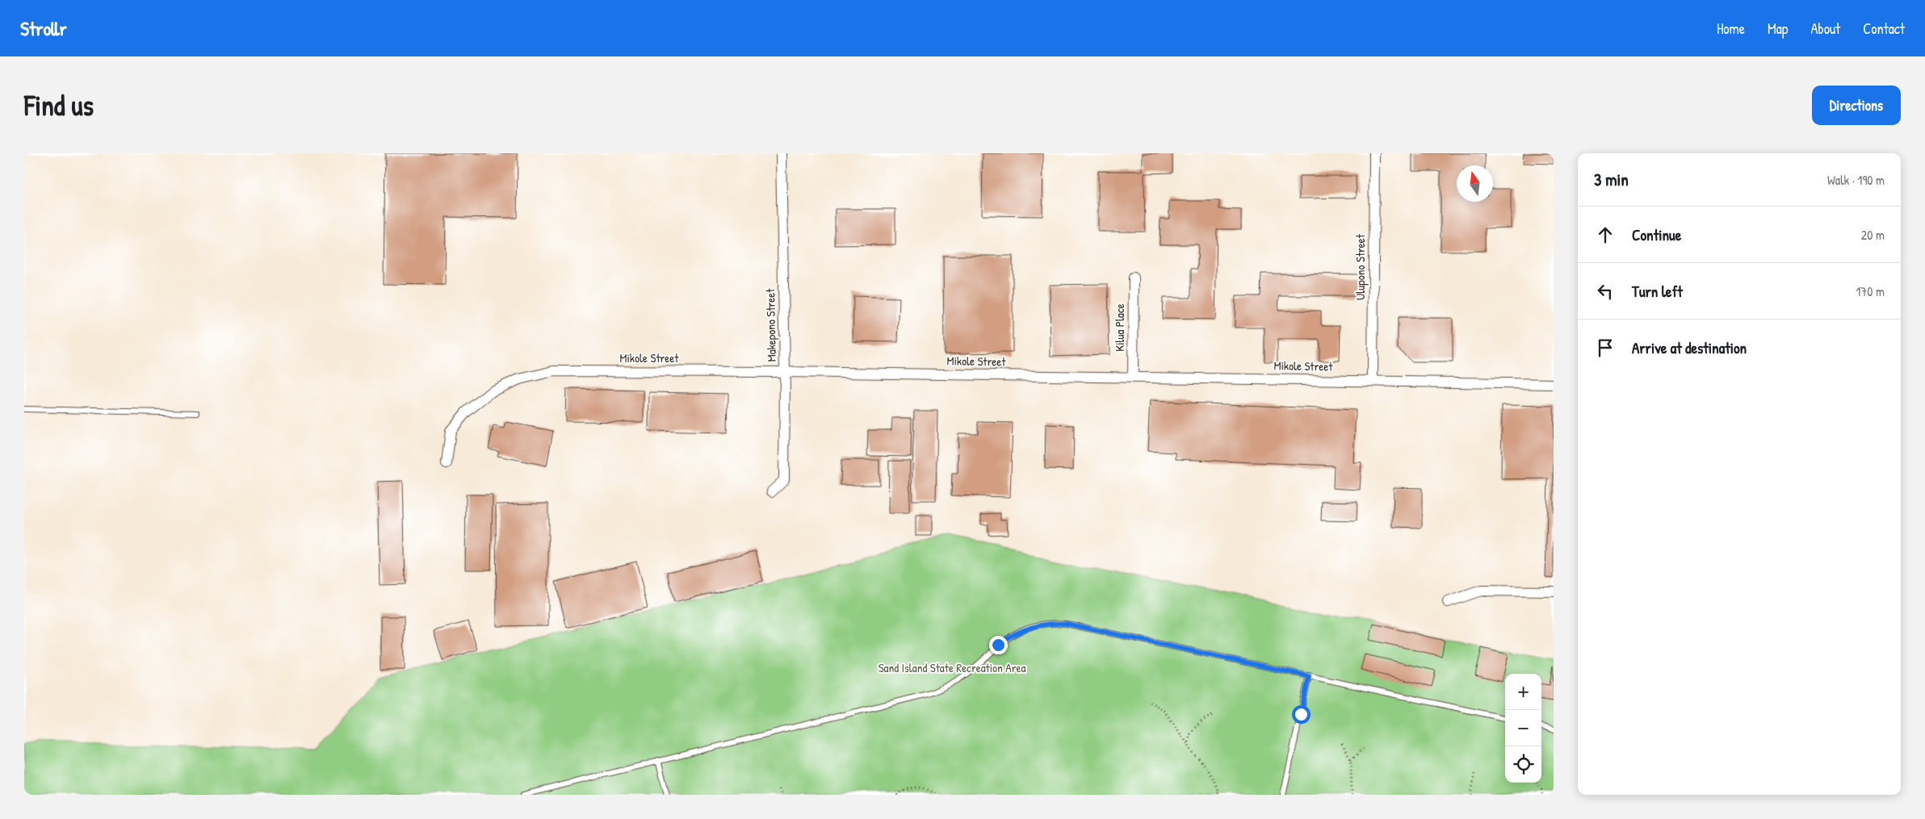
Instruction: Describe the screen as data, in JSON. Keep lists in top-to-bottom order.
{
  "streets": {
    "street": [
      "Ulupono Street",
      "Makepono Street",
      "Kilua Place",
      "Mikole Street"
    ]
  },
  "crossings": [
    ["Ulupono Street", "Mikole Street"],
    ["Makepono Street", "Mikole Street"],
    ["Kilua Place", "Mikole Street"]
  ],
  "parks": ["Sand Island State Recreation Area"],
  "north": "top",
  "page": {
    "header": "Strollr",
    "nav": [
      "Home",
      "Map",
      "About",
      "Contact"
    ],
    "buttons": "Directions",
    "title": "Find us",
    "heading": ["3 min", "Walk · 190 m"],
    "list": [
      ["Continue", "20 m"],
      ["Turn left", "170 m"],
      "Arrive at destination"
    ],
    "map_buttons": ["+", "−"]
  }
}
